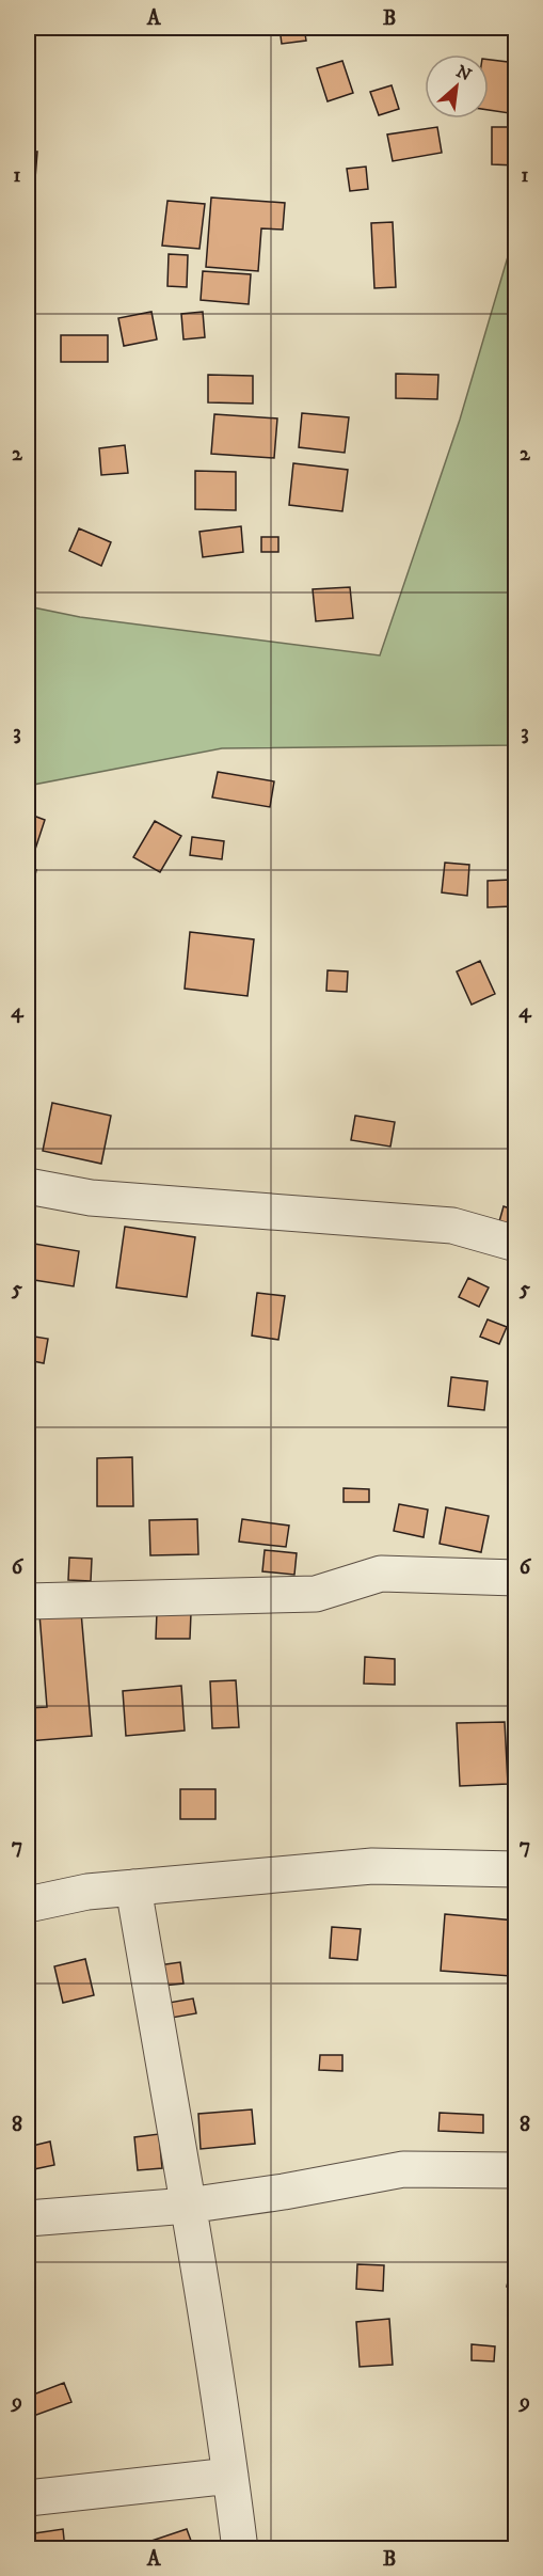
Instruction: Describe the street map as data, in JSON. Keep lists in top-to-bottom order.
{
  "north": "top right",
  "grid": {
    "columns": ["A", "B"],
    "rows": [
      "1",
      "2",
      "3",
      "4",
      "5",
      "6",
      "7",
      "8",
      "9"
    ]
  }
}
